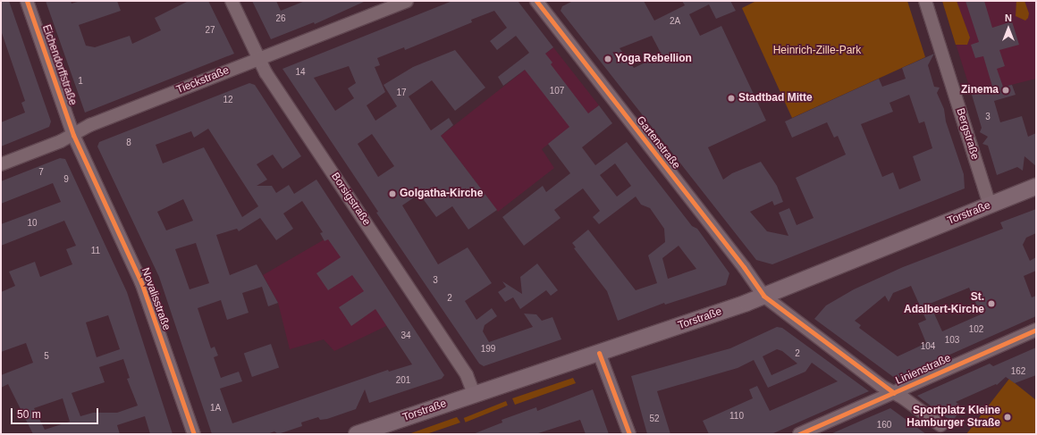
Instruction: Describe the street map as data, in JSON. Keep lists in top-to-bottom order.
{
  "streets": {
    "main road": ["Torstraße"],
    "street": [
      "Eichendorffstraße",
      "Tieckstraße",
      "Bergstraße",
      "Gartenstraße",
      "Borsigstraße",
      "Novalisstraße",
      "Linienstraße"
    ]
  },
  "crossings": [
    ["Eichendorffstraße", "Tieckstraße"],
    ["Eichendorffstraße", "Novalisstraße"],
    ["Tieckstraße", "Borsigstraße"],
    ["Tieckstraße", "Novalisstraße"],
    ["Bergstraße", "Torstraße"],
    ["Gartenstraße", "Torstraße"],
    ["Gartenstraße", "Linienstraße"],
    ["Borsigstraße", "Torstraße"]
  ],
  "parks": ["Heinrich-Zille-Park"],
  "places": [
    "Yoga Rebellion",
    "Zinema",
    "Stadtbad Mitte",
    "Golgatha-Kirche",
    "St. Adalbert-Kirche",
    "Sportplatz Kleine Hamburger Straße"
  ],
  "house_numbers": [
    "26",
    "2A",
    "27",
    "14",
    "1",
    "107",
    "17",
    "12",
    "3",
    "8",
    "7",
    "9",
    "10",
    "11",
    "3",
    "2",
    "102",
    "34",
    "103",
    "104",
    "199",
    "2",
    "5",
    "162",
    "201",
    "1A",
    "110",
    "52",
    "160"
  ],
  "scale_bar": "50 m",
  "north": "top"
}
